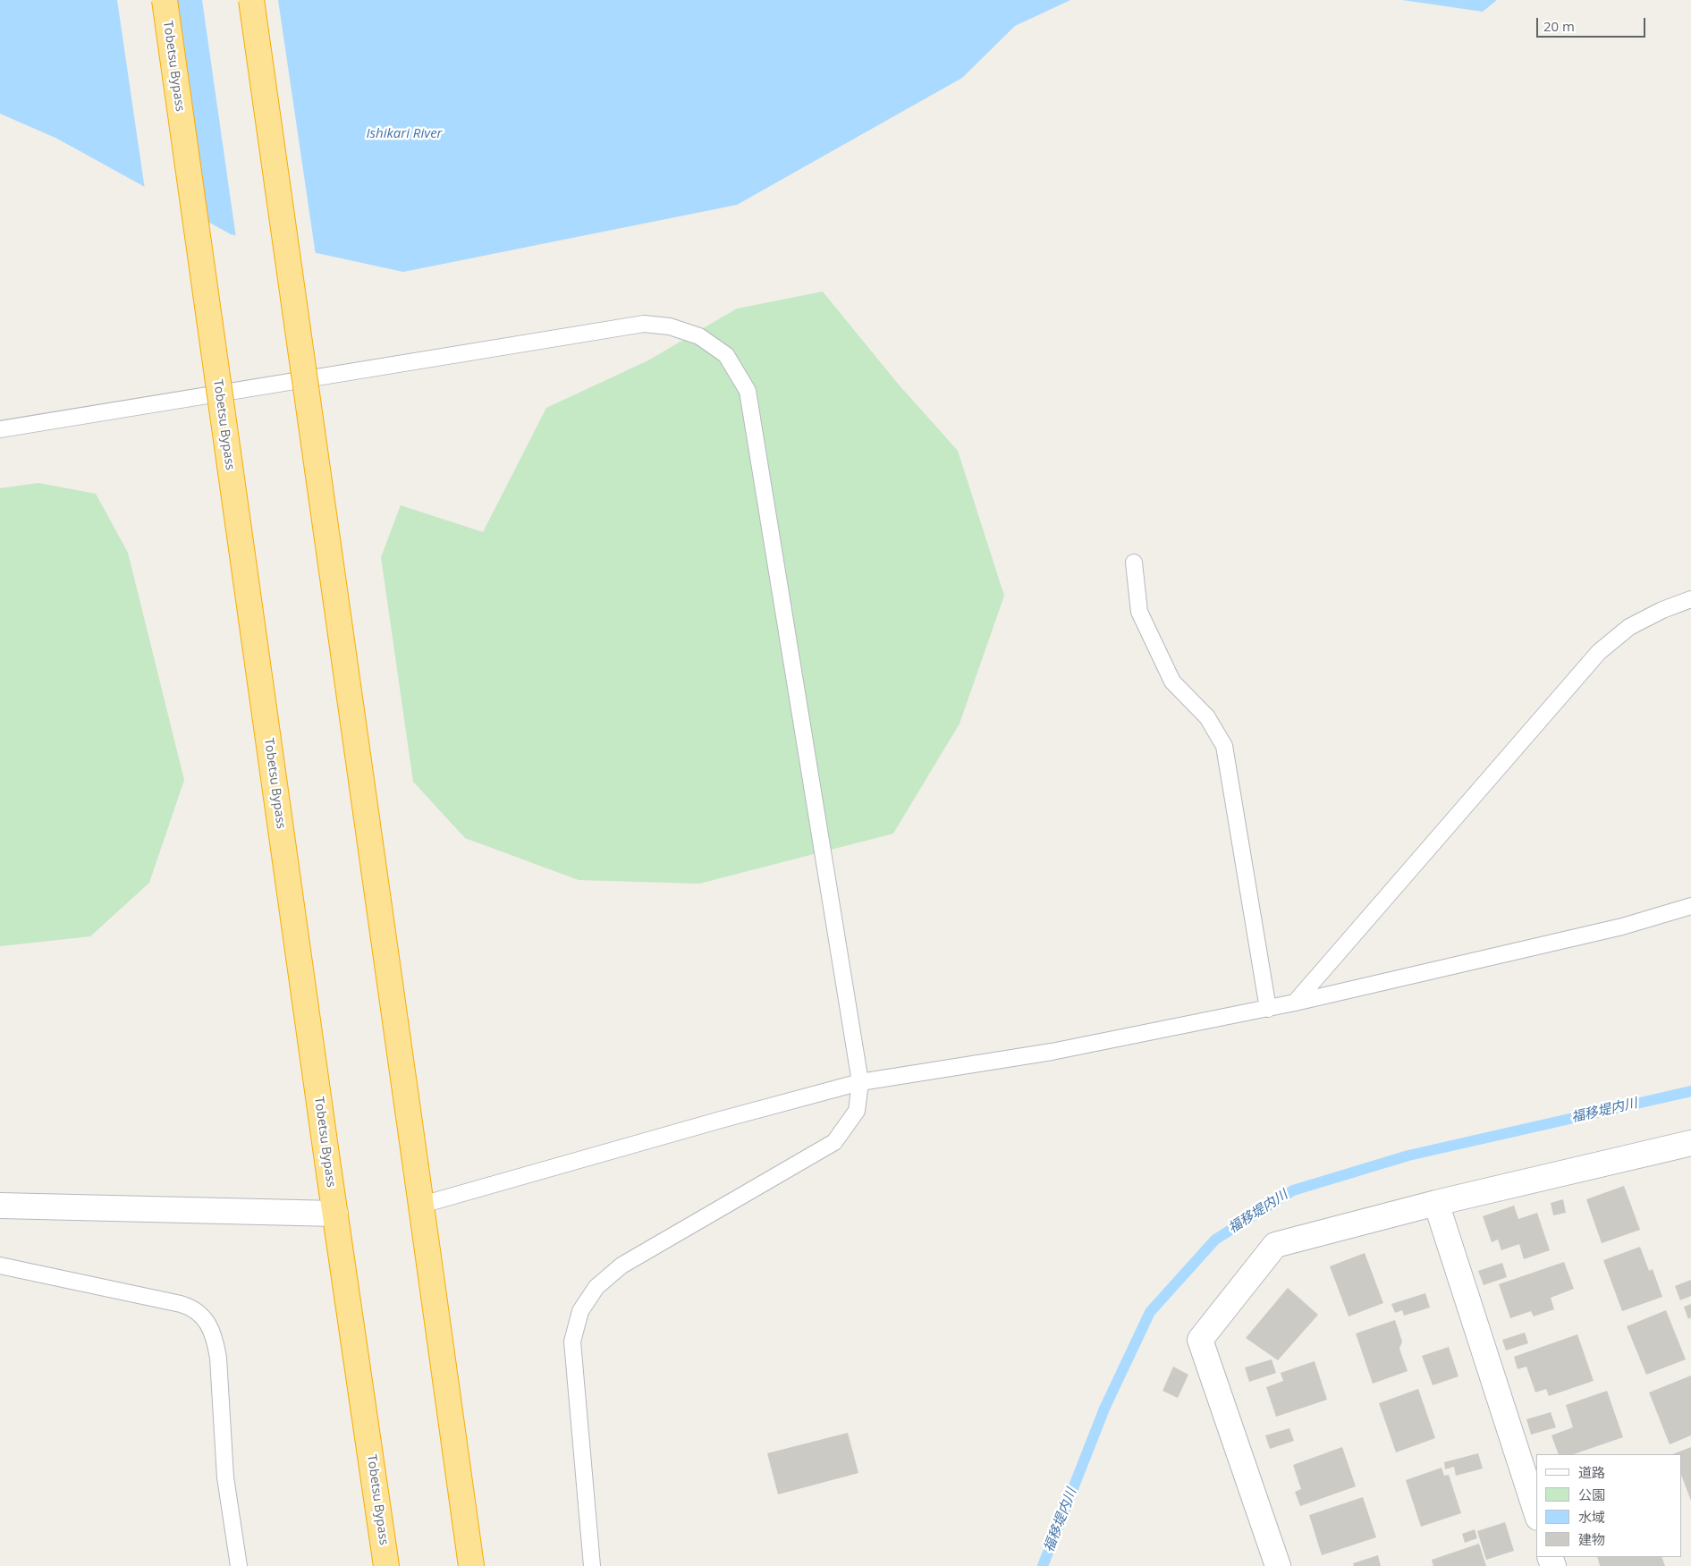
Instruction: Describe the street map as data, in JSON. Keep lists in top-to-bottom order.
{
  "streets": {
    "highway": ["Tobetsu Bypass"]
  },
  "water": ["Ishikari River", "福移堤内川"],
  "legend": [
    "道路",
    "公園",
    "水域",
    "建物"
  ],
  "scale_bar": "20 m"
}
